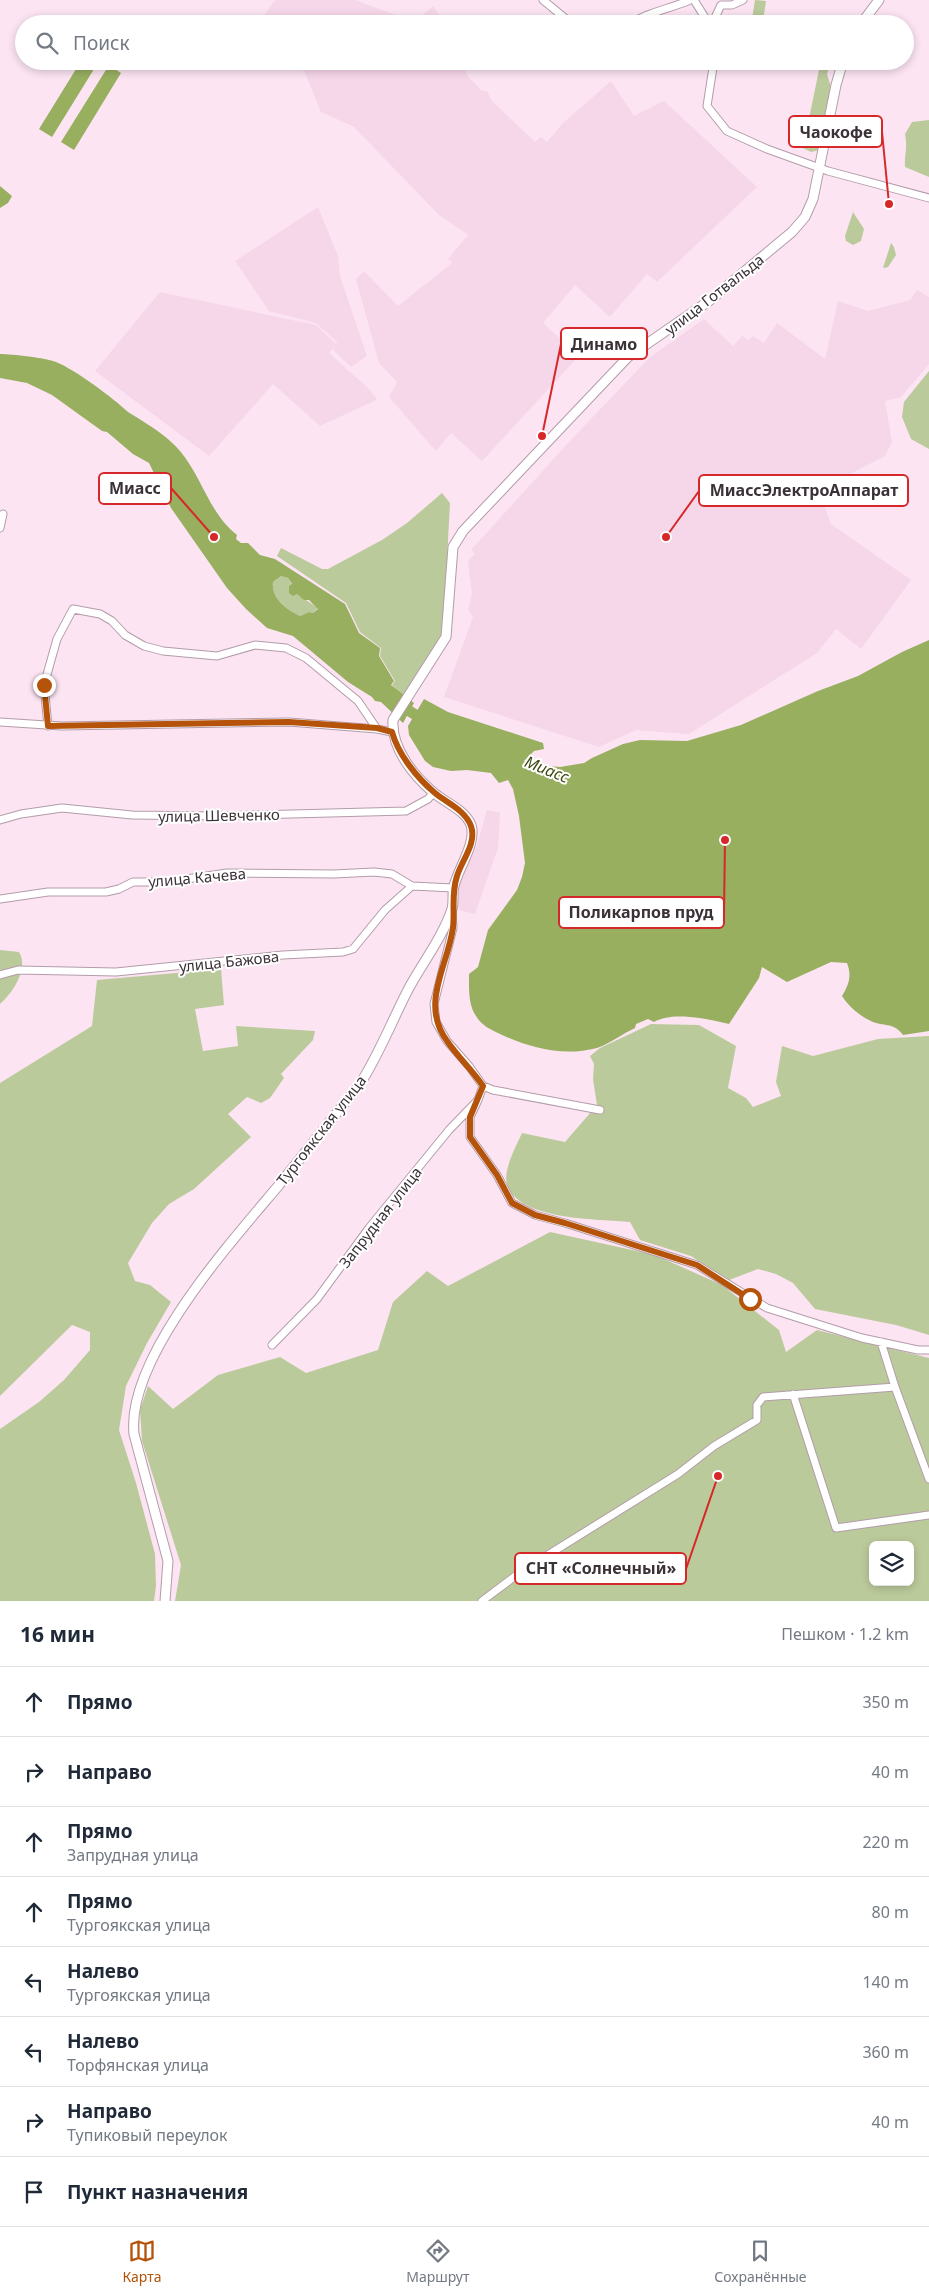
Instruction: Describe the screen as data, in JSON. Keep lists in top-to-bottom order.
{
  "streets": {
    "main road": ["улица Готвальда", "Тургоякская улица"],
    "street": [
      "улица Шевченко",
      "улица Качева",
      "улица Бажова",
      "Запрудная улица"
    ]
  },
  "crossings": [
    ["улица Готвальда", "Тургоякская улица"],
    ["улица Шевченко", "Тургоякская улица"],
    ["улица Качева", "улица Бажова"],
    ["улица Качева", "Тургоякская улица"]
  ],
  "water": ["Миасс"],
  "places": [
    "Чаокофе",
    "Динамо",
    "Миасс",
    "МиассЭлектроАппарат",
    "Поликарпов пруд",
    "СНТ «Солнечный»"
  ],
  "page": {
    "search": "Поиск",
    "heading": ["16 мин", "Пешком · 1.2 km"],
    "list": [
      ["Прямо", "350 m"],
      ["Направо", "40 m"],
      ["Прямо", "Запрудная улица", "220 m"],
      ["Прямо", "Тургоякская улица", "80 m"],
      ["Налево", "Тургоякская улица", "140 m"],
      ["Налево", "Торфянская улица", "360 m"],
      ["Направо", "Тупиковый переулок", "40 m"],
      "Пункт назначения"
    ],
    "nav": ["Карта", "Маршрут", "Сохранённые"]
  }
}
